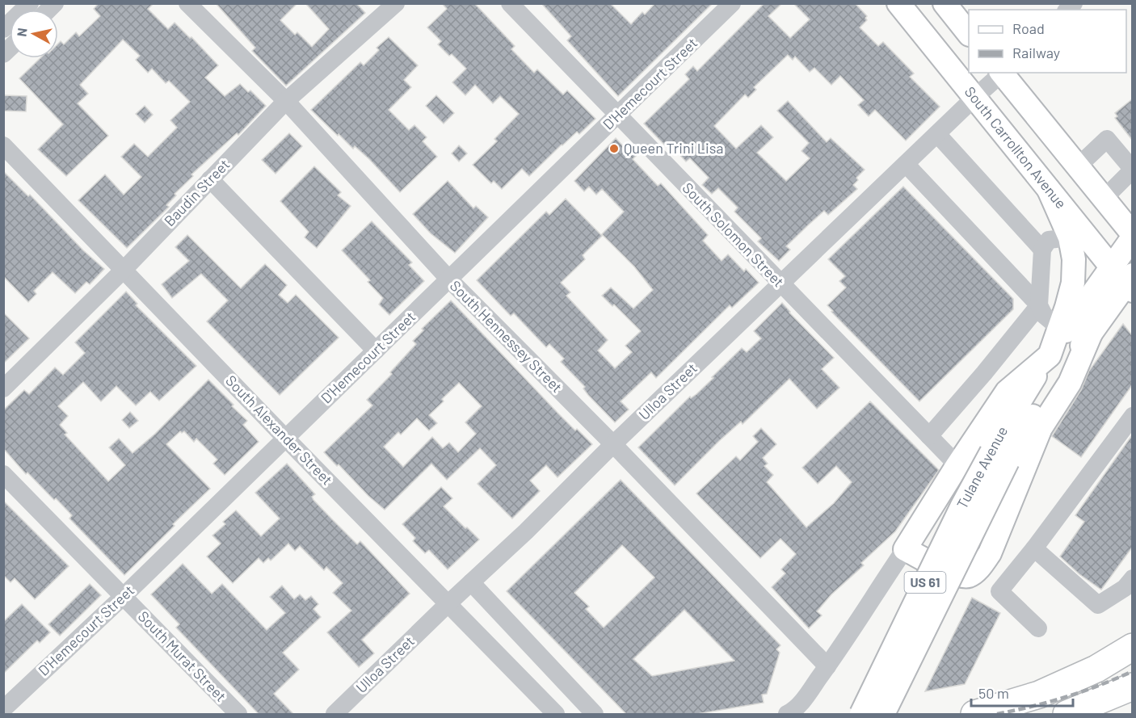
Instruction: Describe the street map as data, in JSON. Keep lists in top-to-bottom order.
{
  "streets": {
    "main road": ["South Carrollton Avenue", "Tulane Avenue", "US 61"],
    "street": [
      "D'Hemecourt Street",
      "Baudin Street",
      "South Solomon Street",
      "South Hennessey Street",
      "Ulloa Street",
      "South Alexander Street",
      "South Murat Street"
    ]
  },
  "crossings": [
    ["D'Hemecourt Street", "South Solomon Street"],
    ["D'Hemecourt Street", "South Hennessey Street"],
    ["D'Hemecourt Street", "South Alexander Street"],
    ["D'Hemecourt Street", "South Murat Street"],
    ["South Carrollton Avenue", "Ulloa Street"],
    ["South Carrollton Avenue", "Tulane Avenue"],
    ["Baudin Street", "South Hennessey Street"],
    ["Baudin Street", "South Alexander Street"],
    ["South Solomon Street", "Ulloa Street"],
    ["South Hennessey Street", "Ulloa Street"],
    ["Ulloa Street", "South Alexander Street"]
  ],
  "places": ["Queen Trini Lisa"],
  "legend": ["Road", "Railway"],
  "scale_bar": "50 m",
  "north": "left"
}
